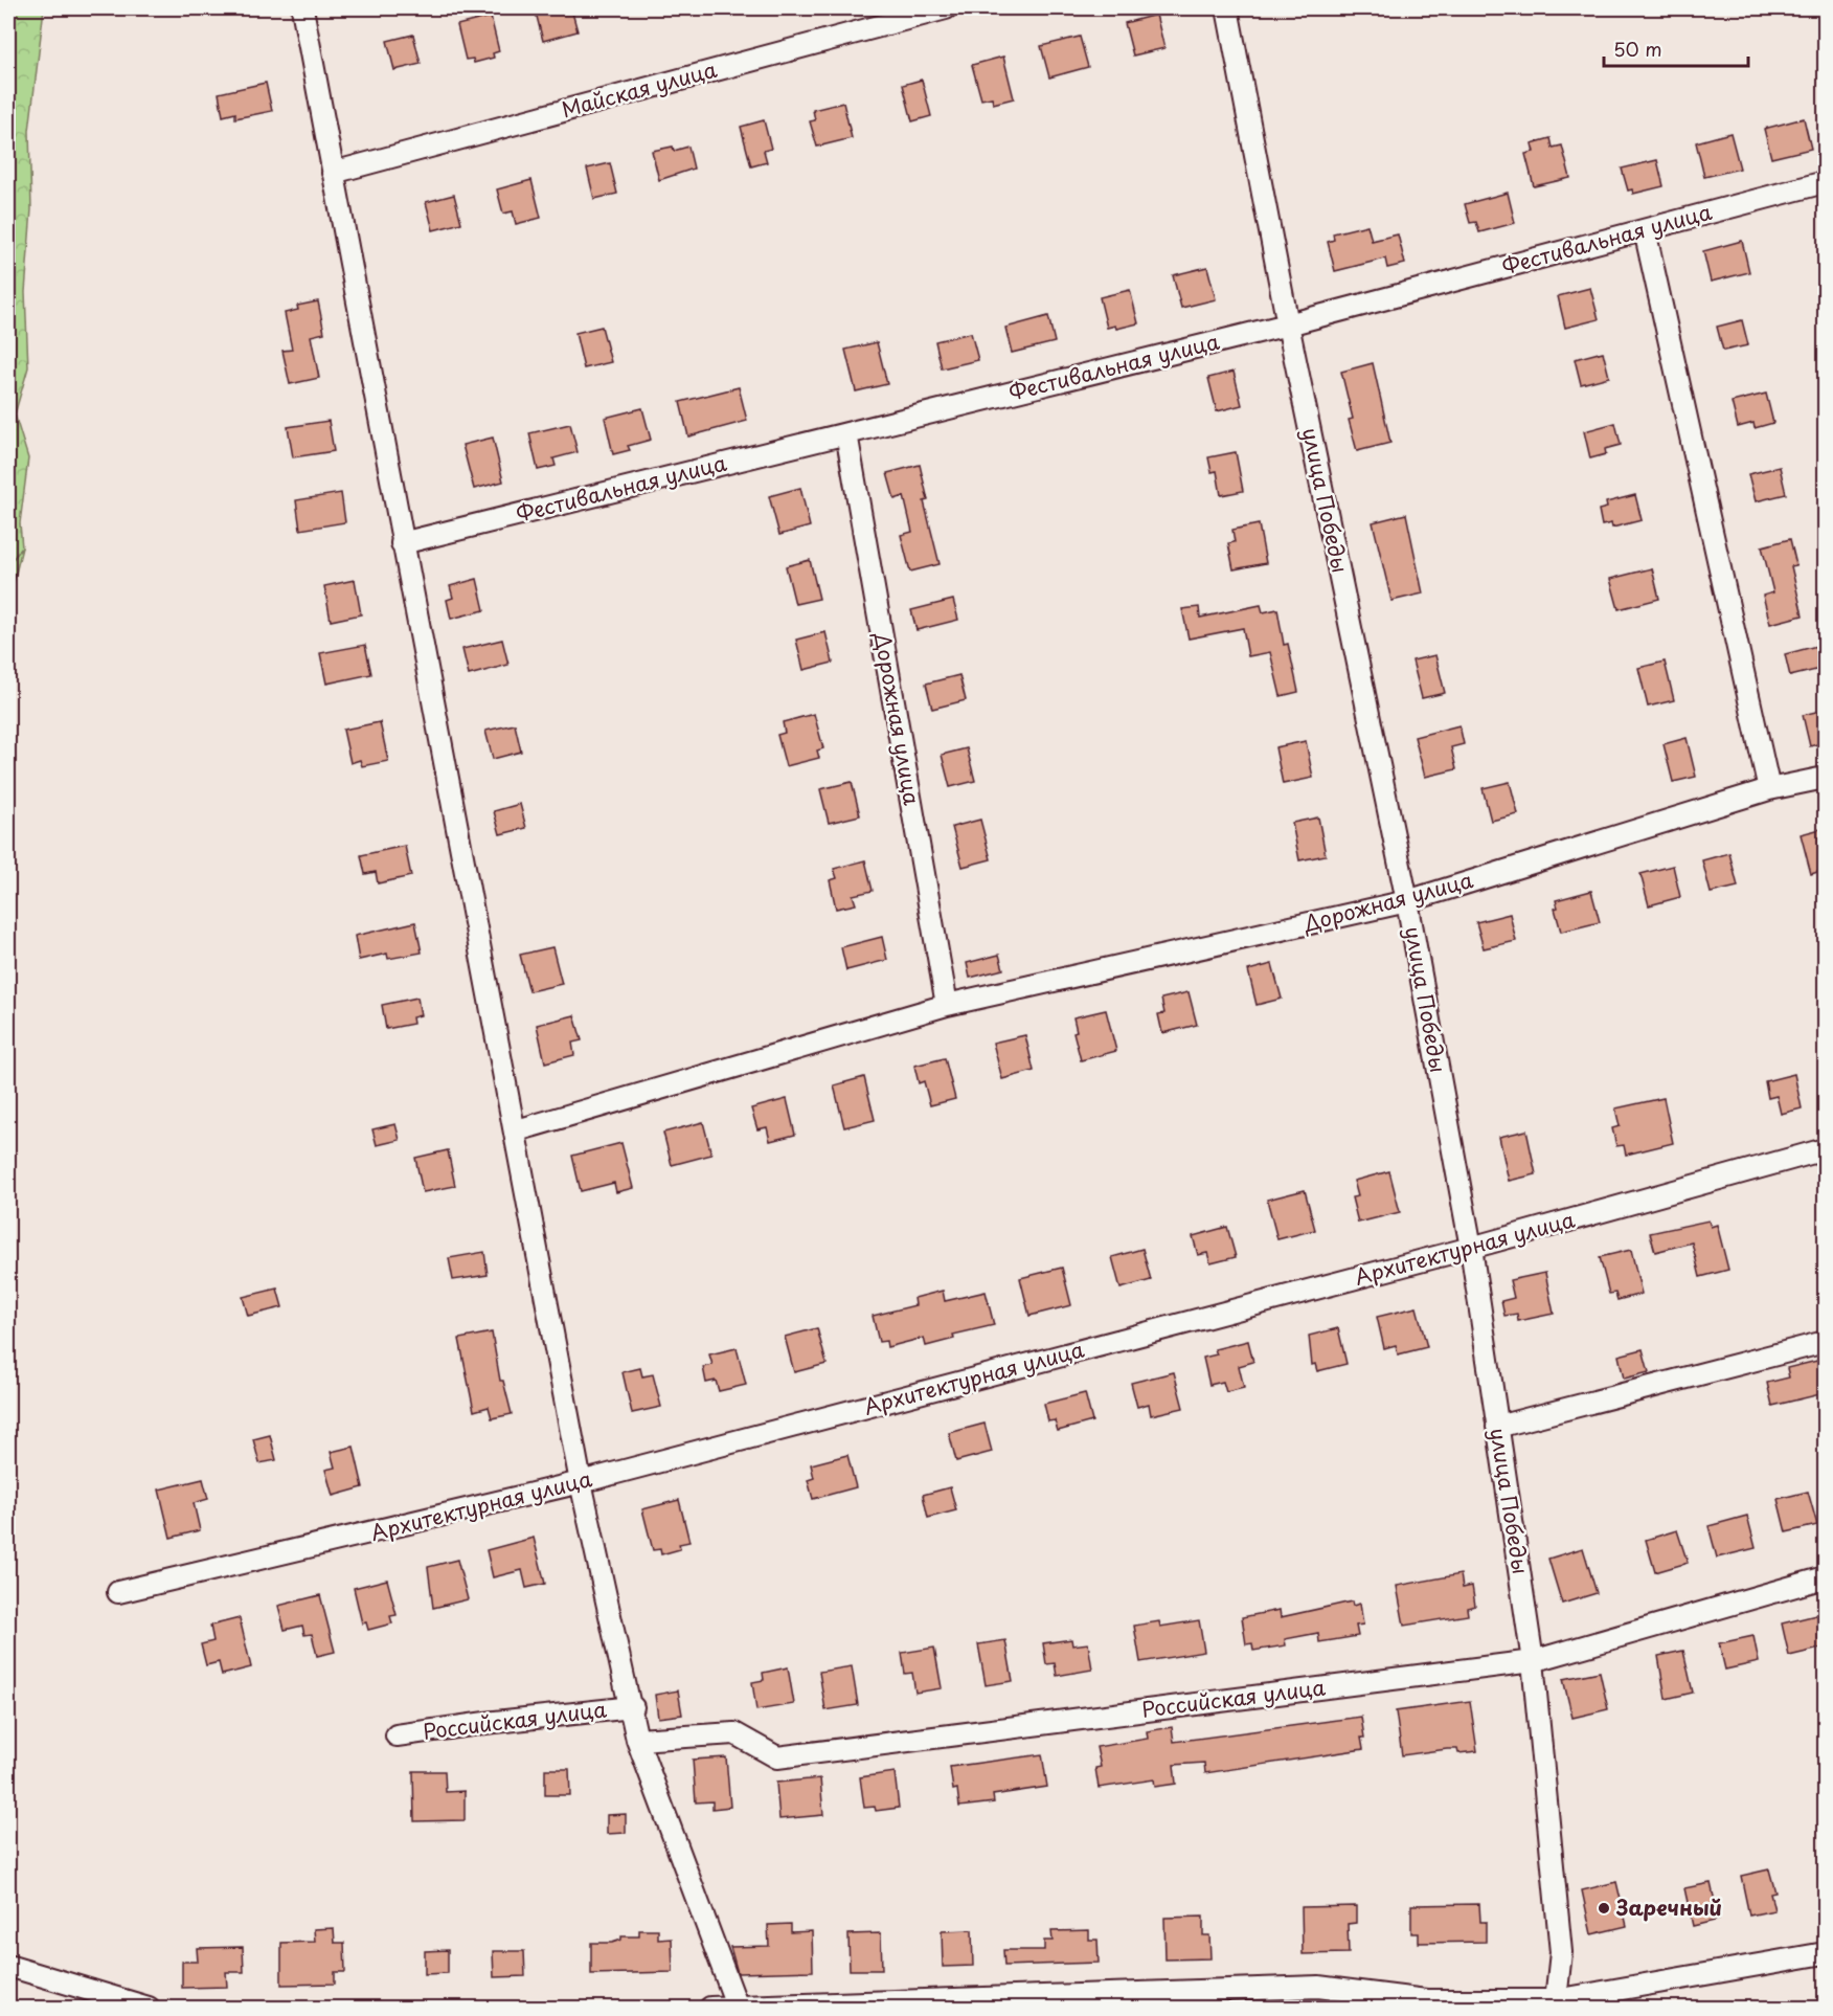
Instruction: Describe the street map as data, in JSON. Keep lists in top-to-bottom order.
{
  "streets": {
    "street": [
      "Майская улица",
      "Фестивальная улица",
      "улица Победы",
      "Дорожная улица",
      "Архитектурная улица",
      "Российская улица"
    ]
  },
  "crossings": [
    ["Фестивальная улица", "улица Победы"],
    ["Фестивальная улица", "Дорожная улица"],
    ["улица Победы", "Дорожная улица"],
    ["улица Победы", "Архитектурная улица"],
    ["улица Победы", "Российская улица"]
  ],
  "places": ["Заречный"],
  "scale_bar": "50 m"
}
